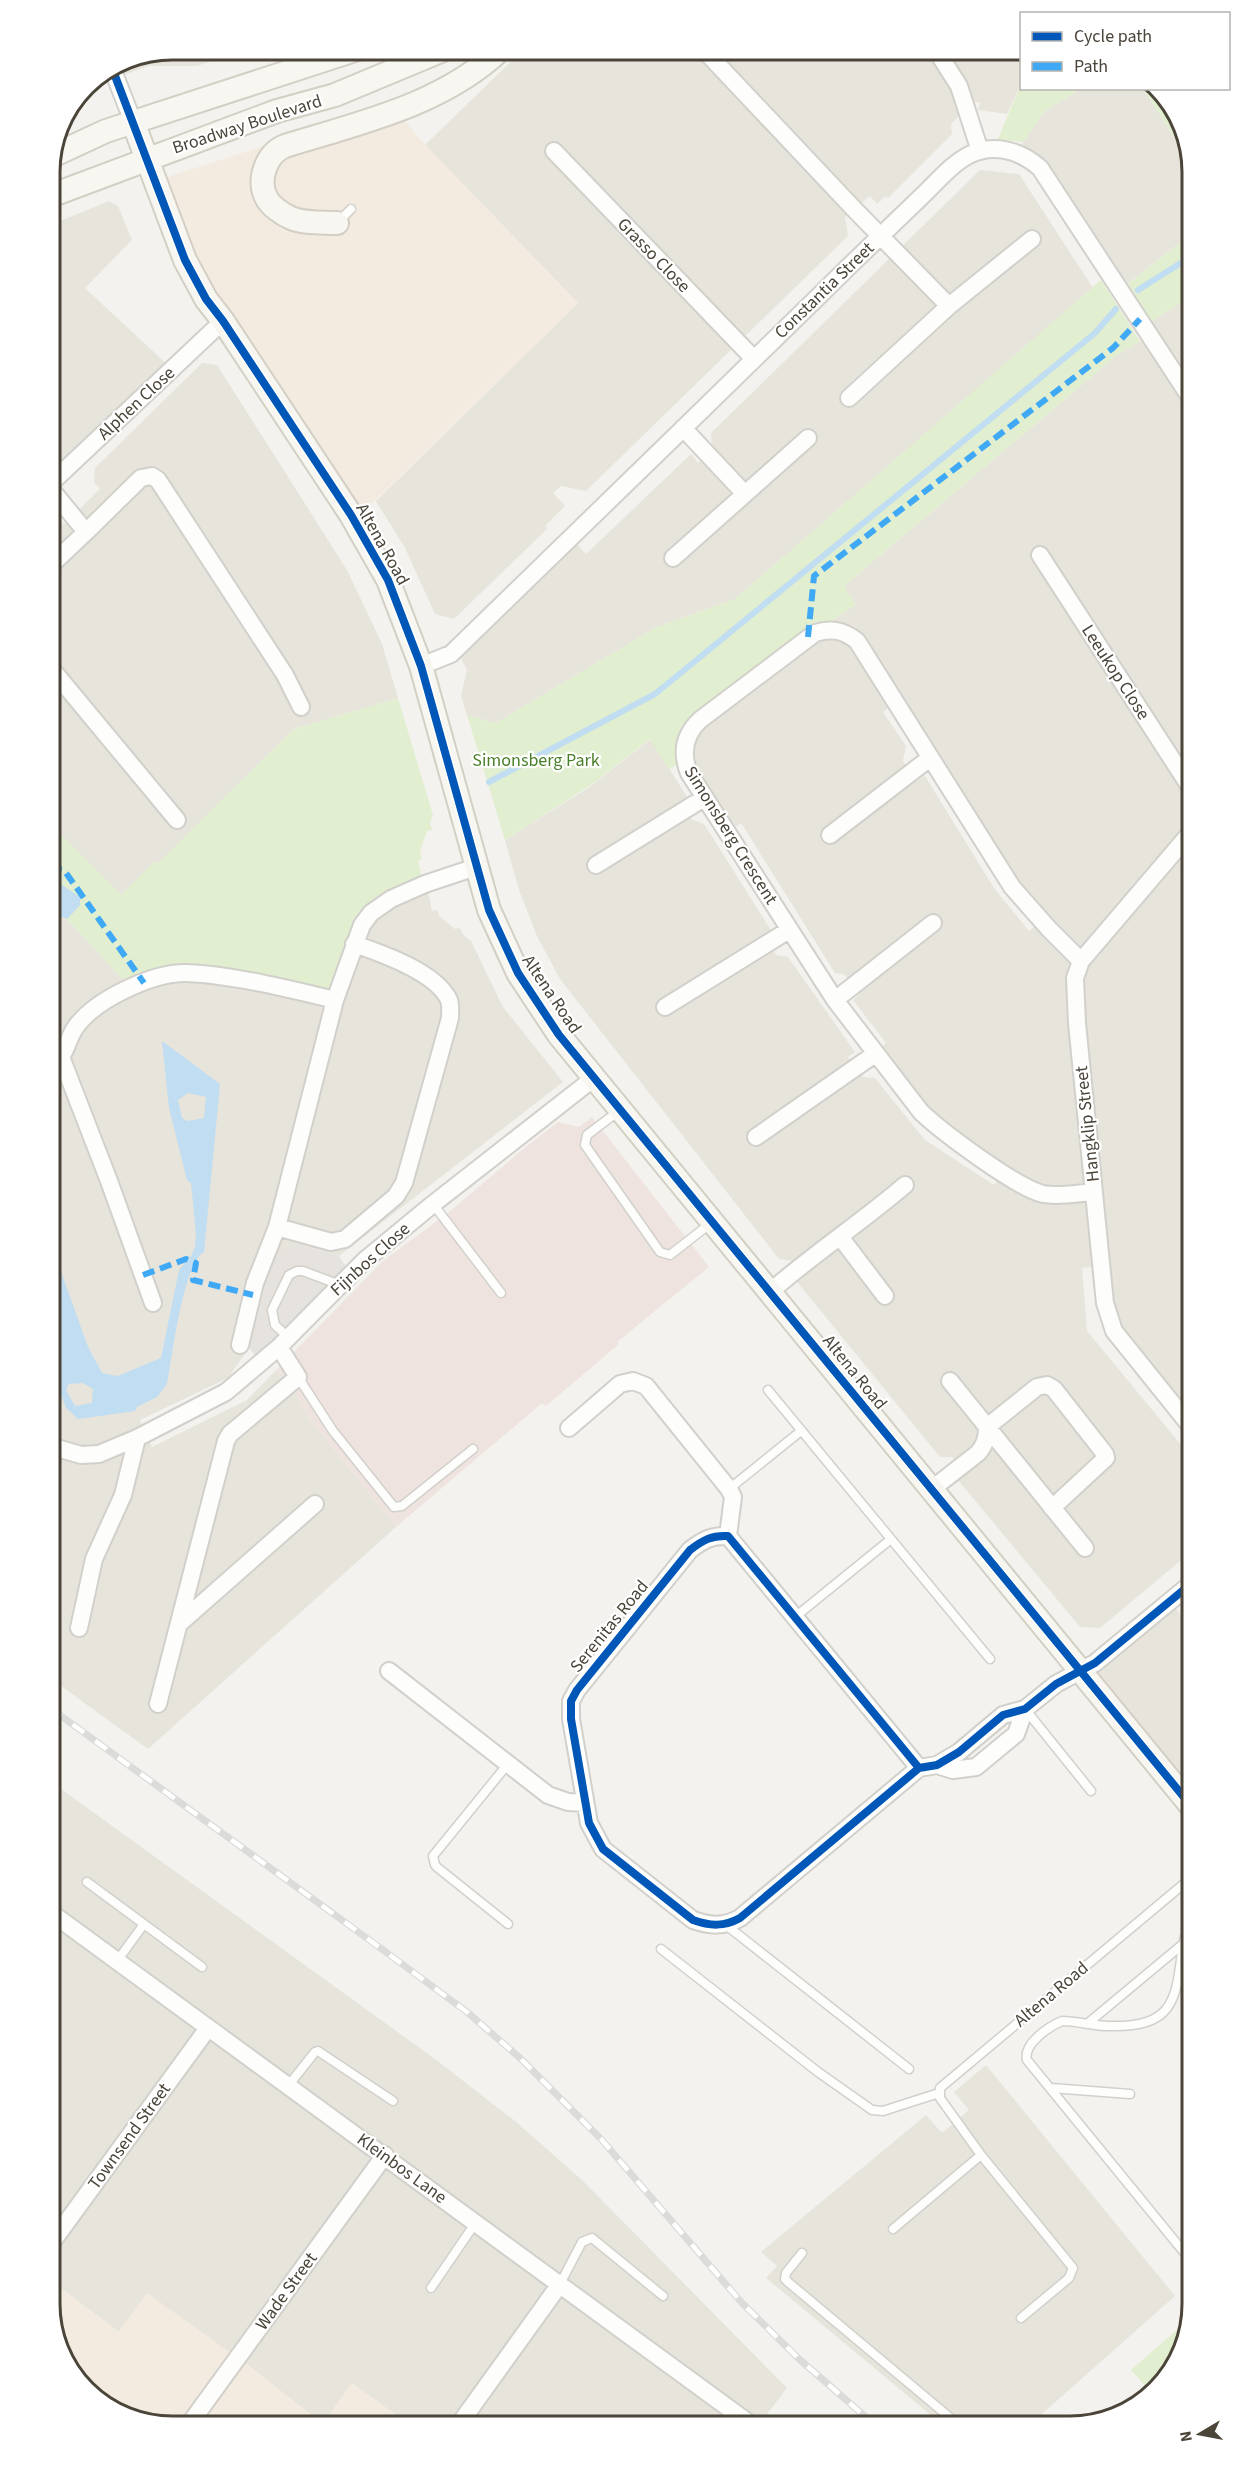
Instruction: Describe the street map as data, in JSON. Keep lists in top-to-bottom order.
{
  "streets": {
    "street": [
      "Broadway Boulevard",
      "Grasso Close",
      "Constantia Street",
      "Alphen Close",
      "Altena Road",
      "Leeukop Close",
      "Simonsberg Crescent",
      "Hangklip Street",
      "Fijnbos Close",
      "Serenitas Road",
      "Townsend Street",
      "Kleinbos Lane",
      "Wade Street"
    ]
  },
  "crossings": [
    ["Broadway Boulevard", "Altena Road"],
    ["Grasso Close", "Constantia Street"],
    ["Constantia Street", "Altena Road"],
    ["Alphen Close", "Altena Road"],
    ["Altena Road", "Fijnbos Close"],
    ["Simonsberg Crescent", "Hangklip Street"],
    ["Townsend Street", "Kleinbos Lane"],
    ["Kleinbos Lane", "Wade Street"]
  ],
  "parks": ["Simonsberg Park"],
  "legend": ["Cycle path", "Path"],
  "north": "left"
}
